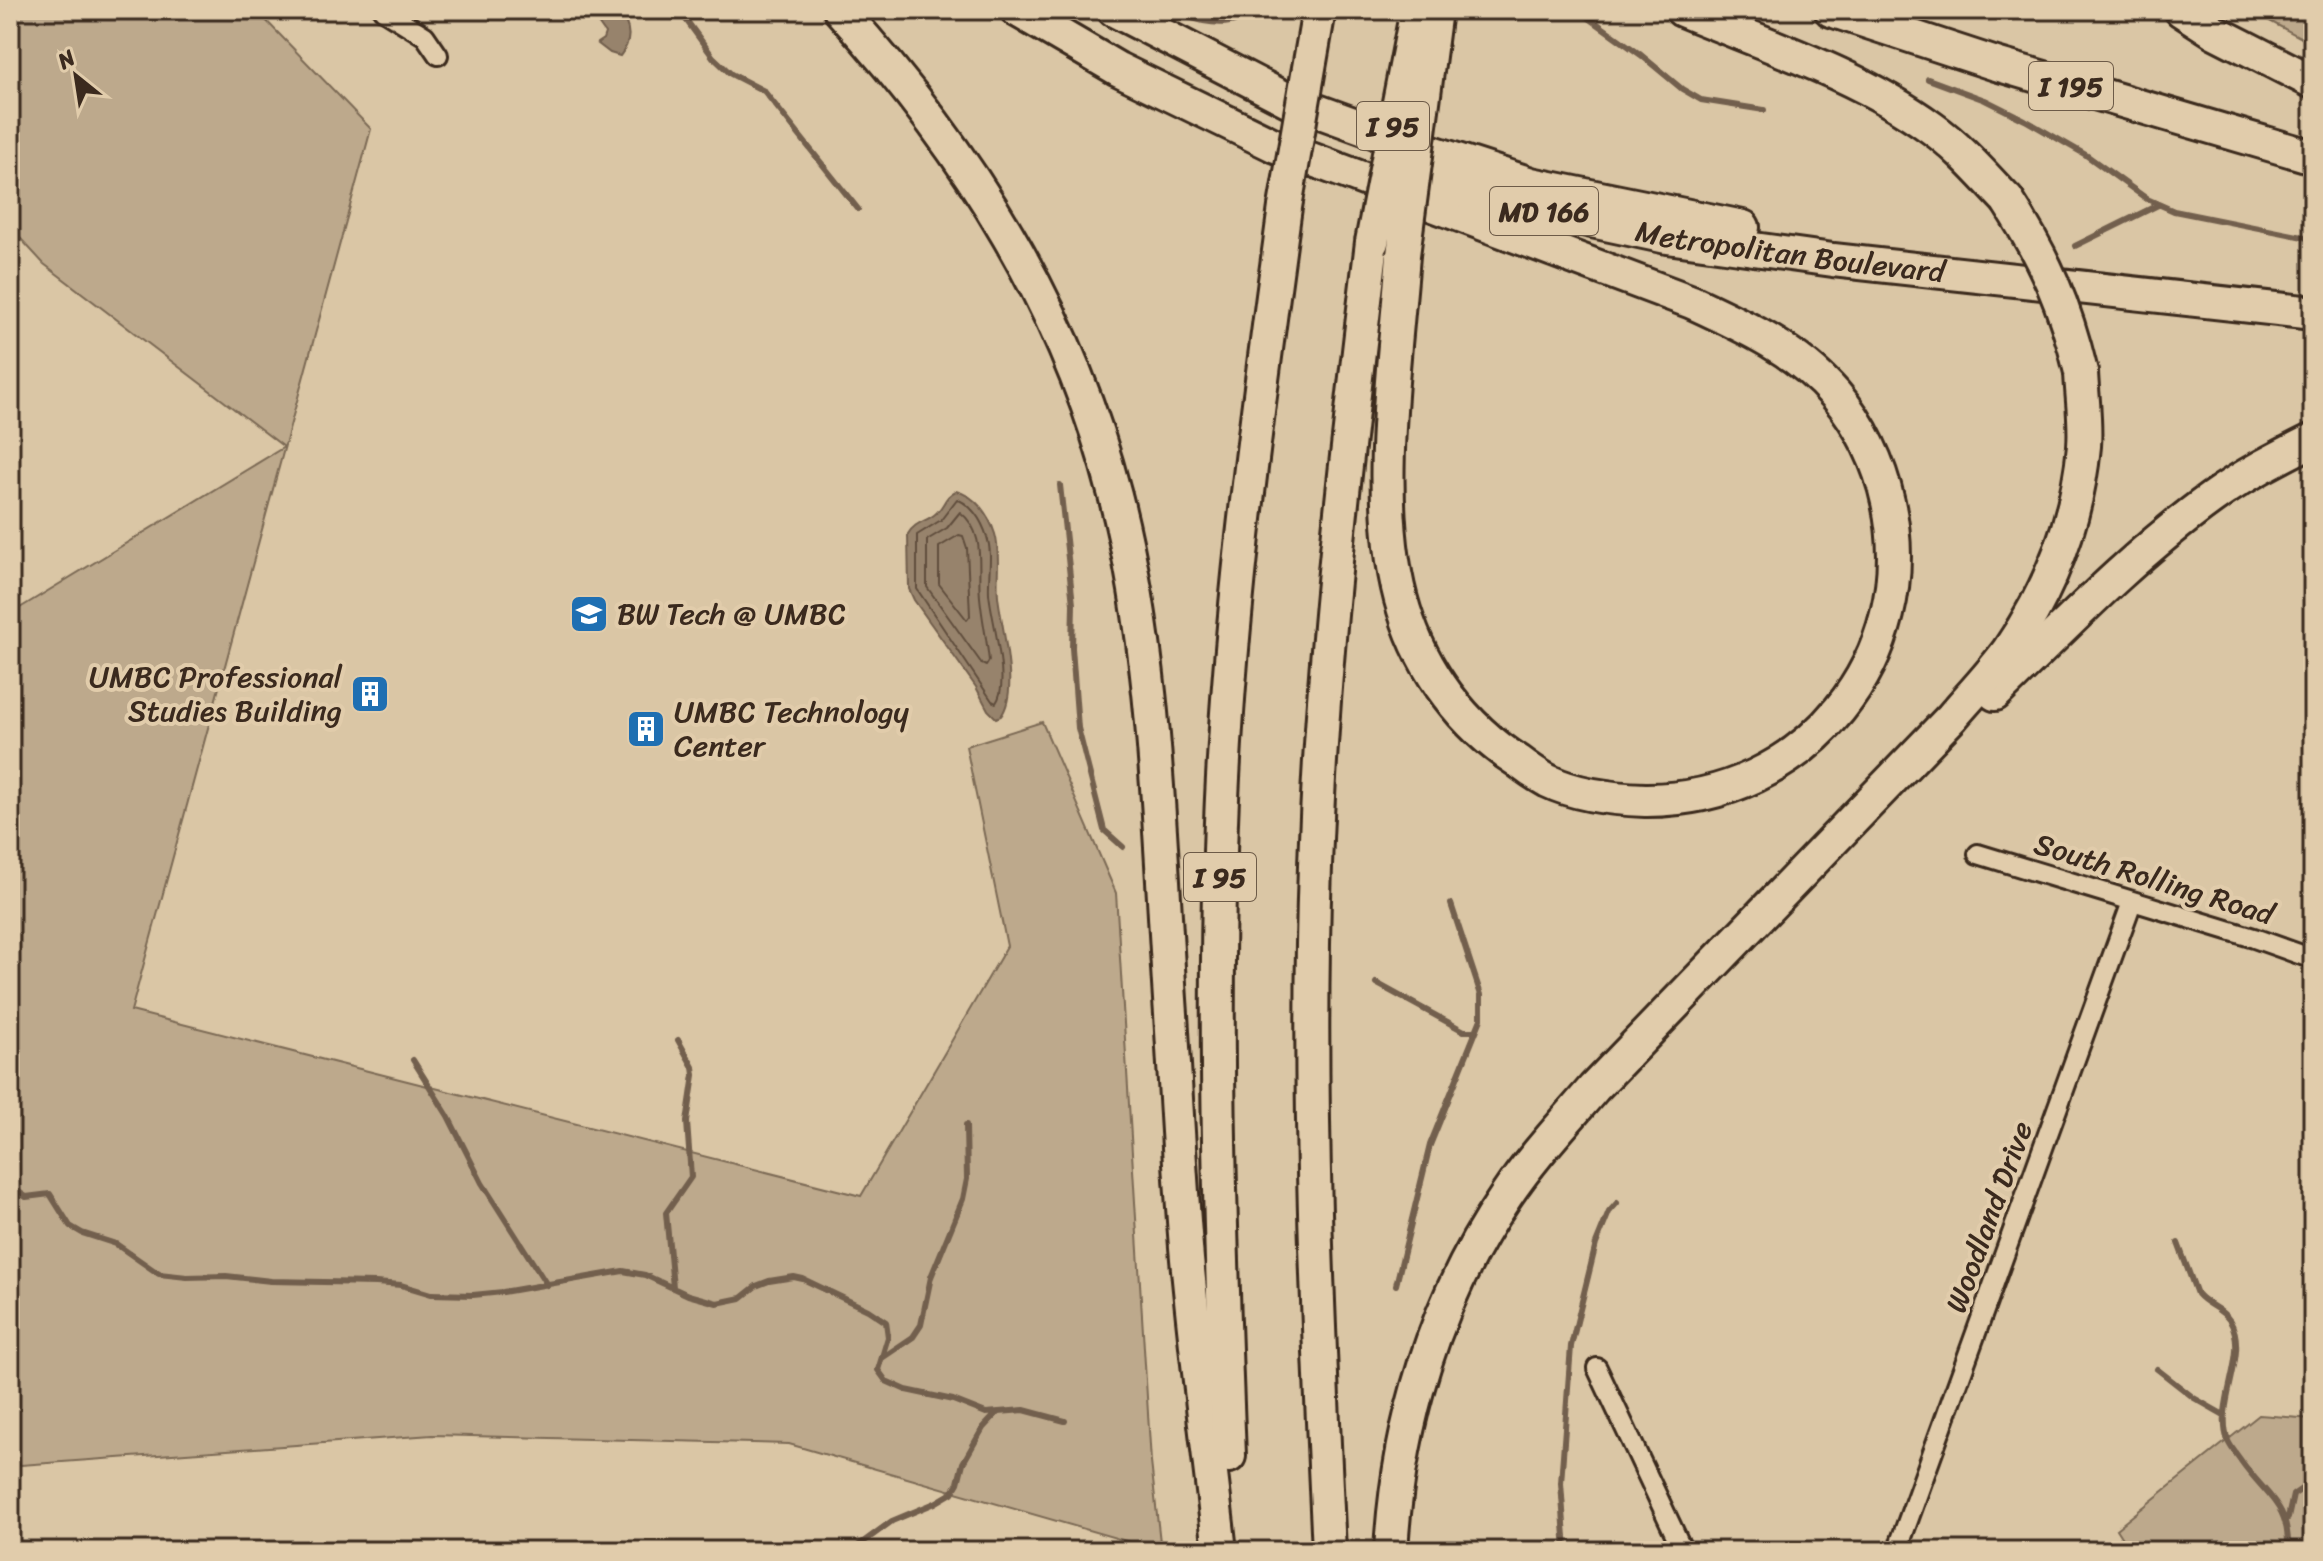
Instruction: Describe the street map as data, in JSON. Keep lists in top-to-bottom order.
{
  "streets": {
    "highway": [
      "I 195",
      "I 95",
      "MD 166",
      "Metropolitan Boulevard"
    ],
    "street": ["South Rolling Road", "Woodland Drive"]
  },
  "crossings": [
    ["South Rolling Road", "Woodland Drive"]
  ],
  "places": {
    "school or university": ["BW Tech @ UMBC"],
    "building": ["UMBC Professional Studies Building", "UMBC Technology Center"]
  },
  "north": "top left"
}
